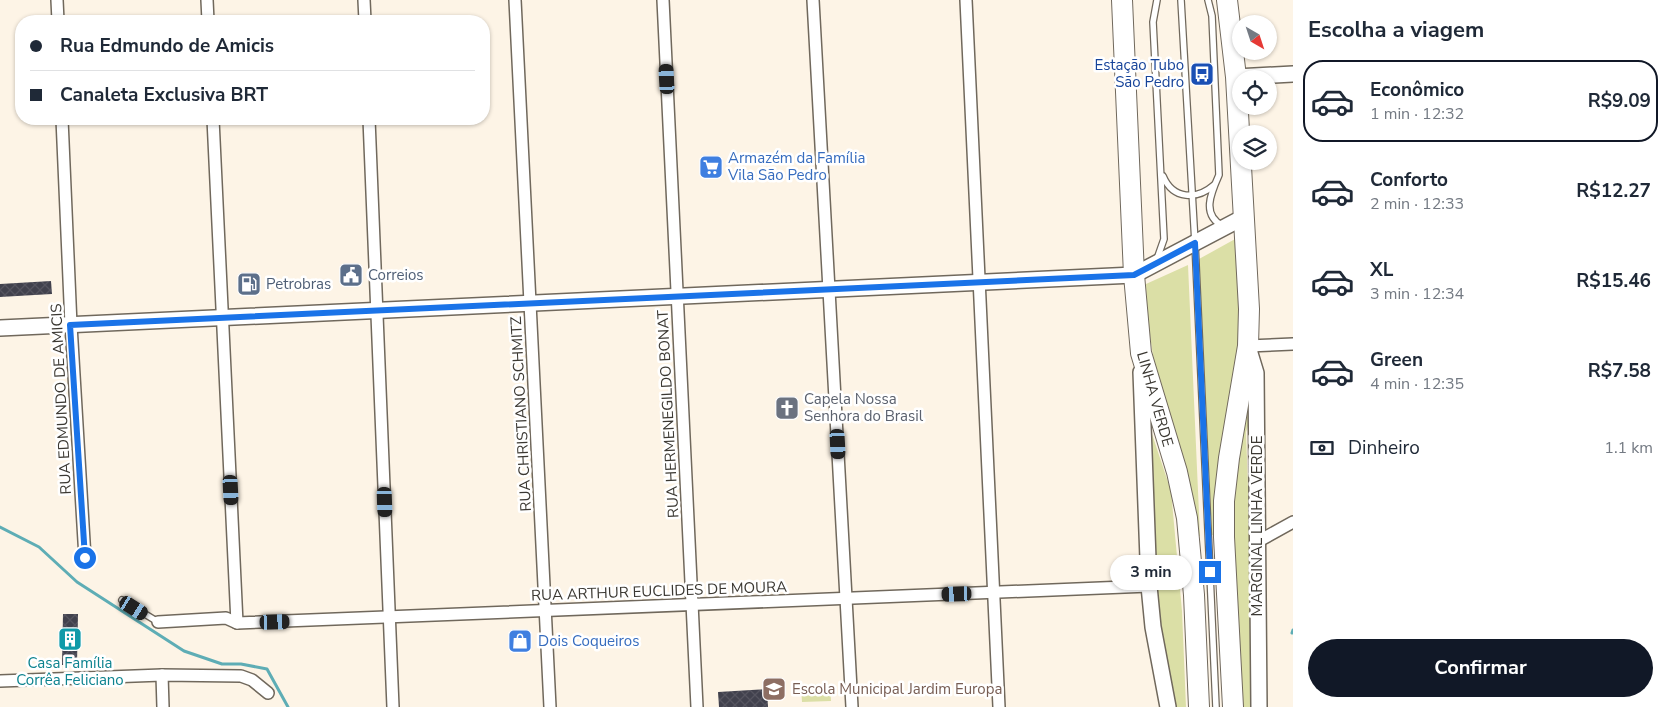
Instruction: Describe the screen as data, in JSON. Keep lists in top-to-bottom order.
{
  "streets": {
    "highway": ["LINHA VERDE"],
    "main road": ["MARGINAL LINHA VERDE"],
    "street": [
      "RUA EDMUNDO DE AMICIS",
      "RUA CHRISTIANO SCHMITZ",
      "RUA HERMENEGILDO BONAT",
      "RUA ARTHUR EUCLIDES DE MOURA"
    ]
  },
  "crossings": [
    ["RUA CHRISTIANO SCHMITZ", "RUA ARTHUR EUCLIDES DE MOURA"],
    ["RUA HERMENEGILDO BONAT", "RUA ARTHUR EUCLIDES DE MOURA"]
  ],
  "places": {
    "bus stop": ["Estação Tubo São Pedro"],
    "supermarket": ["Armazém da Família Vila São Pedro"],
    "public building": ["Correios"],
    "fuel station": ["Petrobras"],
    "church": ["Capela Nossa Senhora do Brasil"],
    "building": ["Casa Família Corrêa Feliciano"],
    "shop": ["Dois Coqueiros"],
    "school or university": ["Escola Municipal Jardim Europa"]
  },
  "north": "bottom right",
  "page": {
    "heading": "Escolha a viagem",
    "banner": ["Rua Edmundo de Amicis", "Canaleta Exclusiva BRT"],
    "list": [
      {
        "name": "Econômico",
        "note": "1 min · 12:32",
        "value": "R$9.09"
      },
      {
        "name": "Conforto",
        "note": "2 min · 12:33",
        "value": "R$12.27"
      },
      {
        "name": "XL",
        "note": "3 min · 12:34",
        "value": "R$15.46"
      },
      {
        "name": "Green",
        "note": "4 min · 12:35",
        "value": "R$7.58"
      }
    ],
    "pay": ["Dinheiro", "1.1 km"],
    "bubble": "3 min",
    "buttons": "Confirmar"
  }
}
